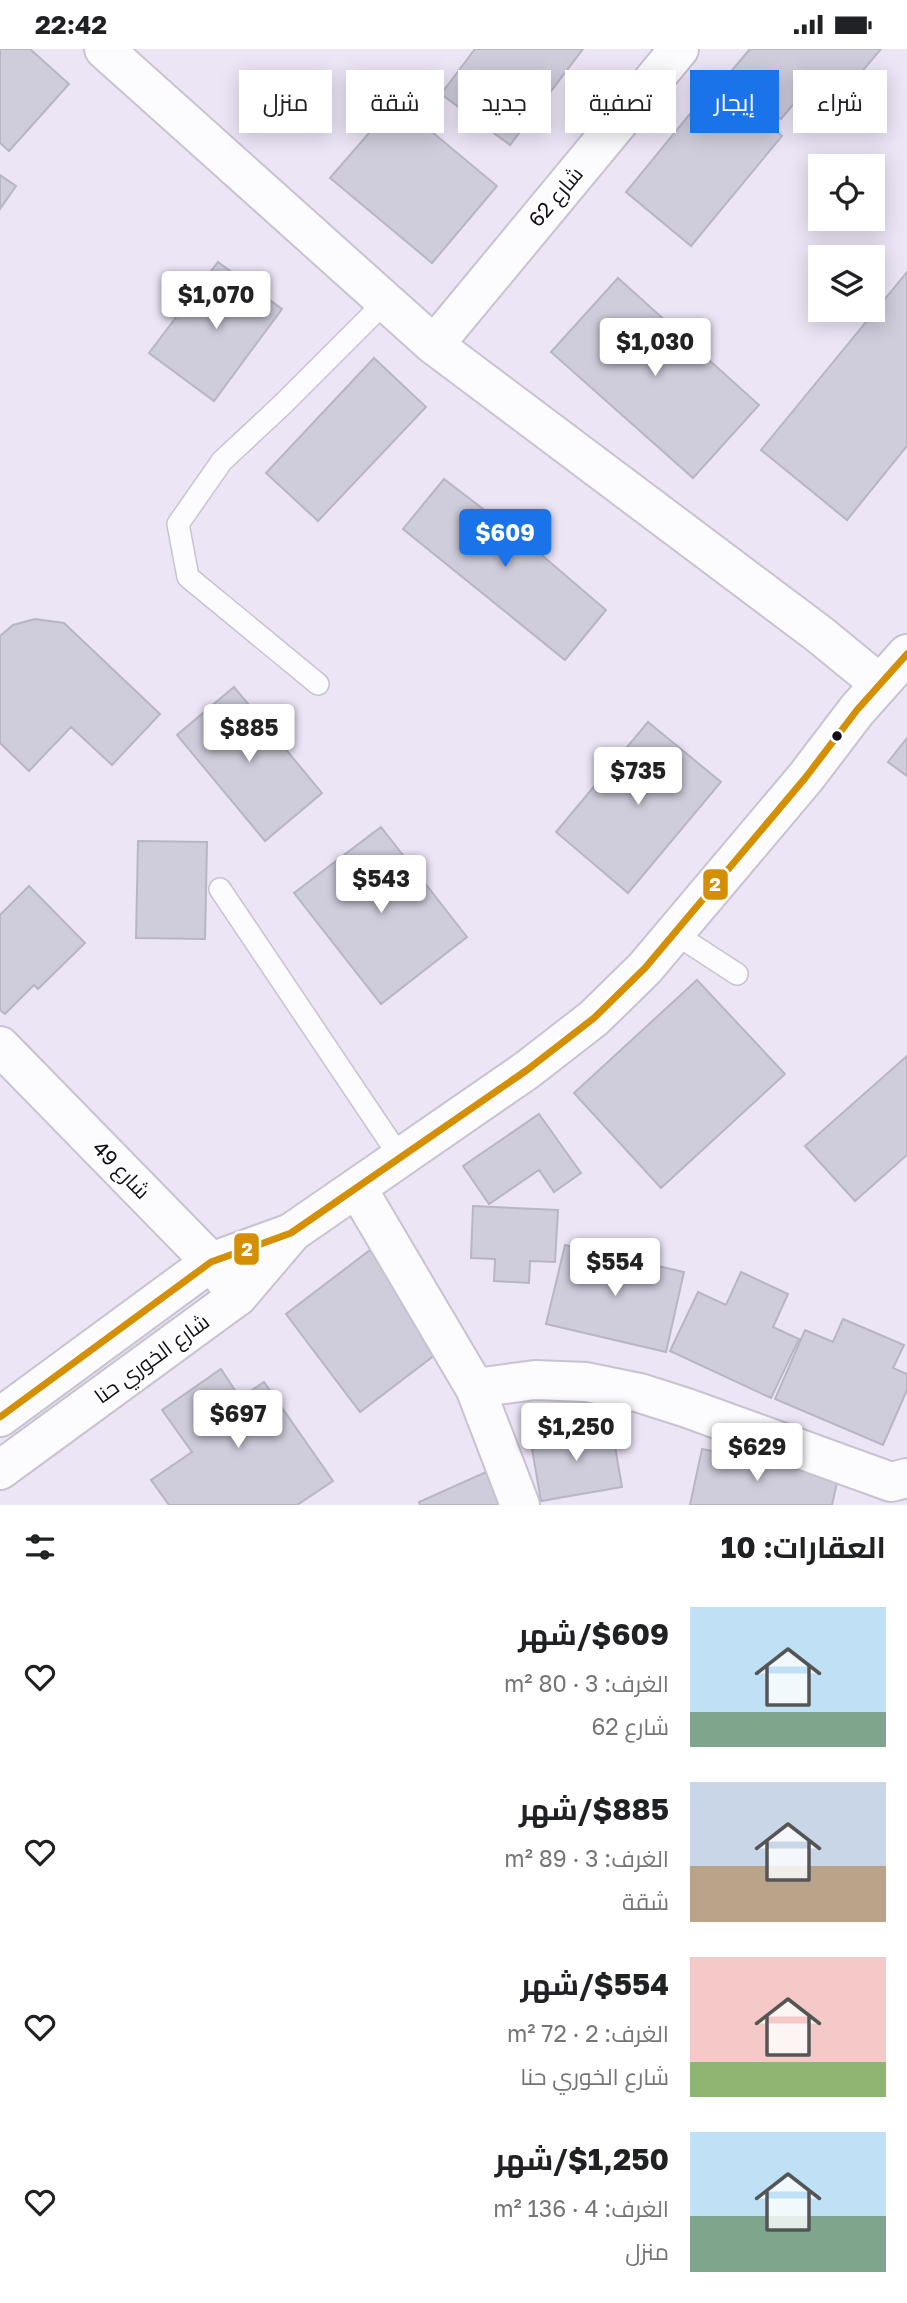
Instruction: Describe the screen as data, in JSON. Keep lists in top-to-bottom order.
{
  "streets": {
    "street": ["شارع 62", "شارع 49", "شارع الخوري حنا"]
  },
  "crossings": [
    ["شارع 49", "شارع الخوري حنا"]
  ],
  "lines": ["transit line 2"],
  "page": {
    "status": "22:42",
    "chip": [
      "شراء",
      "إيجار",
      "تصفية",
      "جديد",
      "شقة",
      "منزل"
    ],
    "price": [
      "$1,070",
      "$1,030",
      "$609",
      "$885",
      "$735",
      "$543",
      "$554",
      "$697",
      "$1,250",
      "$629"
    ],
    "heading": "العقارات: 10",
    "list": [
      {
        "name": "$609/شهر",
        "note": "الغرف: 3 · 80 m² · شارع 62"
      },
      {
        "name": "$885/شهر",
        "note": "الغرف: 3 · 89 m² · شقة"
      },
      {
        "name": "$554/شهر",
        "note": "الغرف: 2 · 72 m² · شارع الخوري حنا"
      },
      {
        "name": "$1,250/شهر",
        "note": "الغرف: 4 · 136 m² · منزل"
      }
    ]
  }
}
